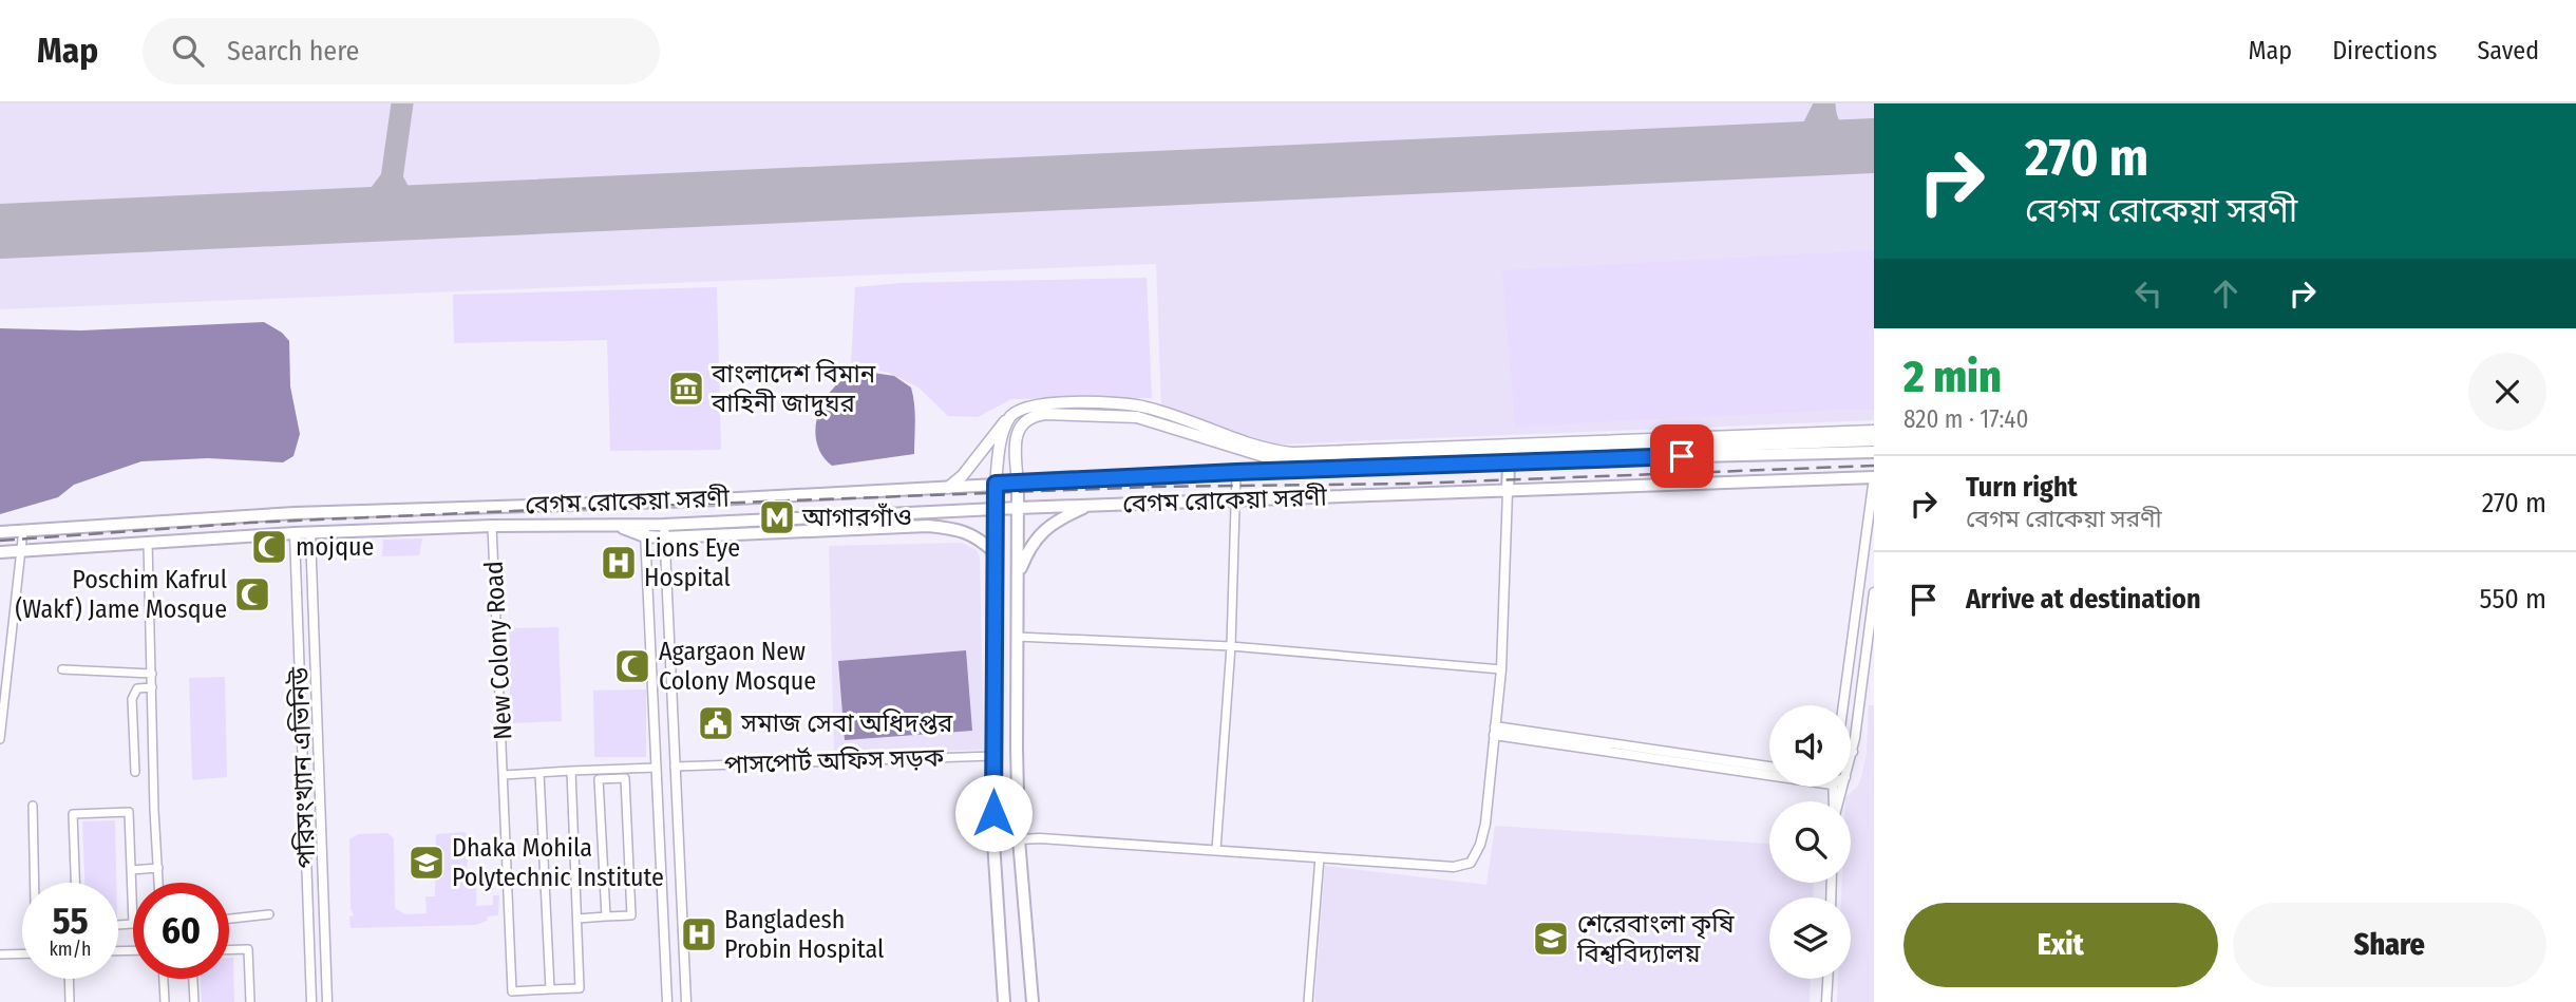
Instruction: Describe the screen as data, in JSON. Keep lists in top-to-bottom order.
{
  "streets": {
    "main road": ["বেগম রোকেয়া সরণী"],
    "street": ["New Colony Road", "পাসপোর্ট অফিস সড়ক", "পরিসংখ্যান এভিনিউ"]
  },
  "crossings": [
    ["বেগম রোকেয়া সরণী", "New Colony Road"],
    ["বেগম রোকেয়া সরণী", "পরিসংখ্যান এভিনিউ"]
  ],
  "places": {
    "museum": ["বাংলাদেশ বিমান বাহিনী জাদুঘর"],
    "metro station": ["আগারগাঁও"],
    "mosque": ["mojque", "Poschim Kafrul (Wakf) Jame Mosque", "Agargaon New Colony Mosque"],
    "hospital": ["Lions Eye Hospital", "Bangladesh Probin Hospital"],
    "public building": ["সমাজ সেবা অধিদপ্তর"],
    "school or university": ["Dhaka Mohila Polytechnic Institute", "শেরেবাংলা কৃষি বিশ্ববিদ্যালয়"]
  },
  "page": {
    "header": "Map",
    "search": "Search here",
    "nav": ["Map", "Directions", "Saved"],
    "turn": ["270 m", "বেগম রোকেয়া সরণী"],
    "heading": ["2 min", "820 m · 17:40"],
    "list": [
      {
        "name": "Turn right",
        "note": "বেগম রোকেয়া সরণী",
        "value": "270 m"
      },
      {
        "name": "Arrive at destination",
        "value": "550 m"
      }
    ],
    "speed": "55 km/h",
    "limit": "60",
    "buttons": ["Exit", "Share"]
  }
}
